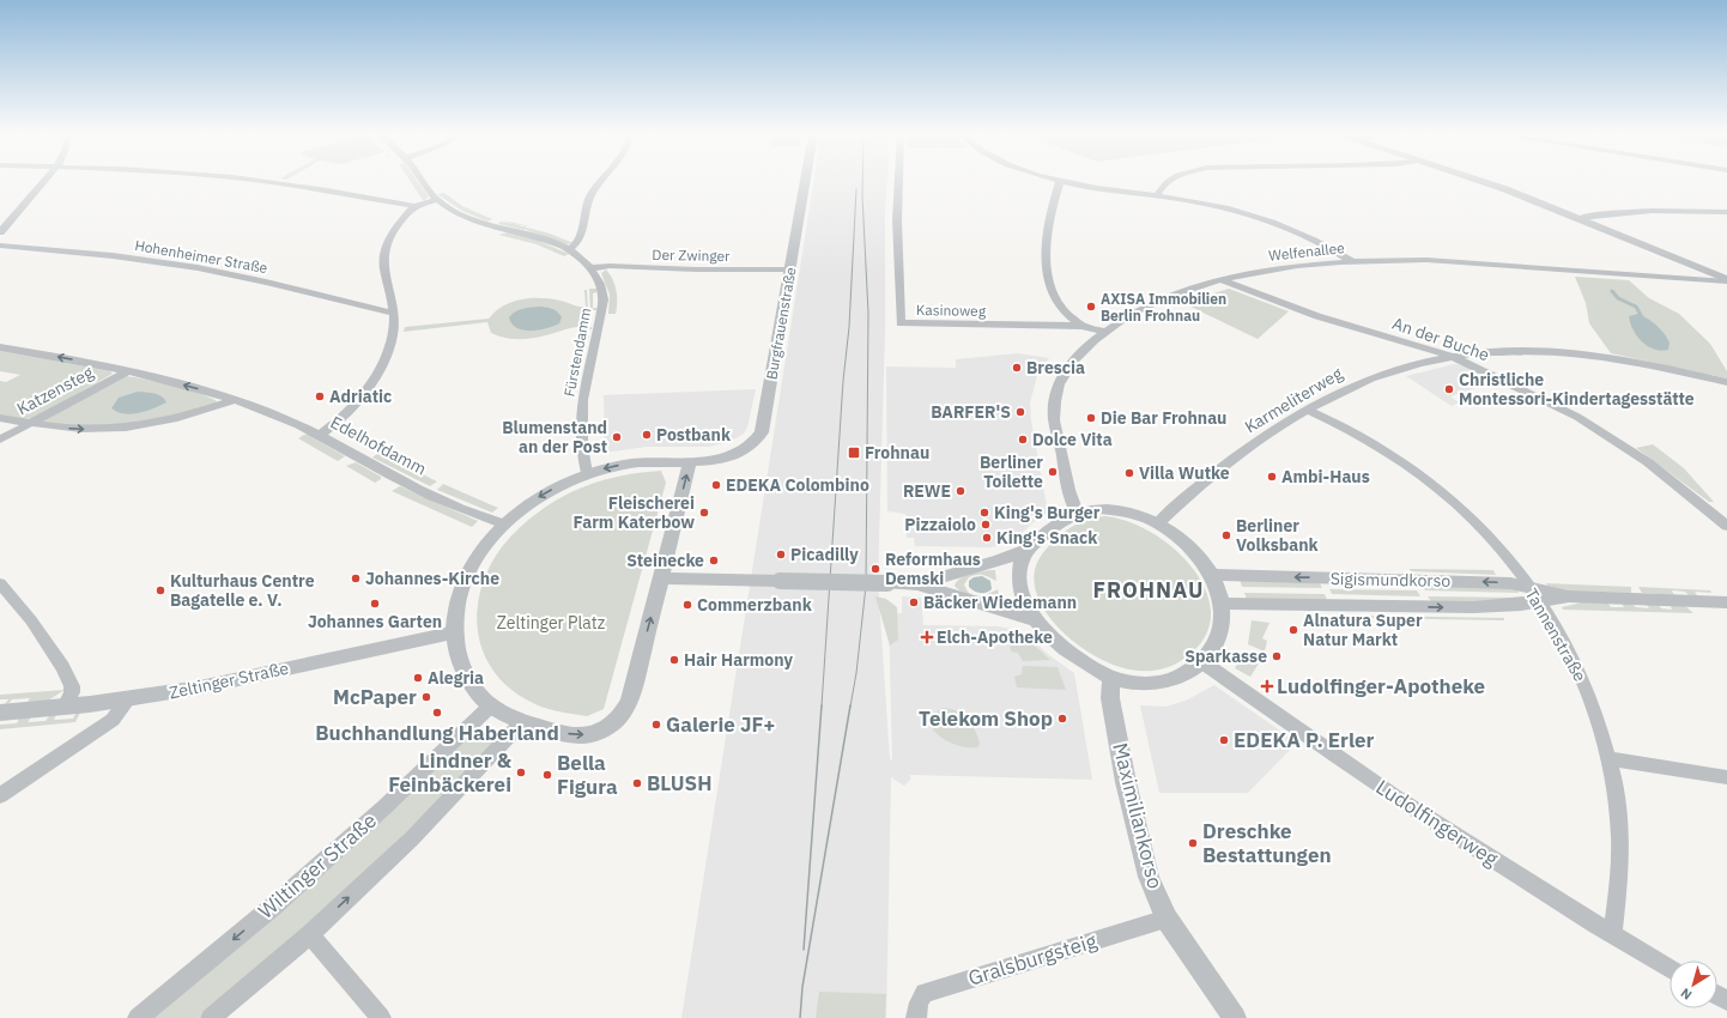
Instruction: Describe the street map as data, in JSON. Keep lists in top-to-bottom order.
{
  "streets": {
    "street": [
      "Welfenallee",
      "Der Zwinger",
      "Hohenheimer Straße",
      "Kasinoweg",
      "Burgfrauenstraße",
      "An der Buche",
      "Fürstendamm",
      "Katzensteg",
      "Karmeliterweg",
      "Edelhofdamm",
      "Sigismundkorso",
      "Tannenstraße",
      "Zeltinger Straße",
      "Maximiliankorso",
      "Ludolfingerweg",
      "Wiltinger Straße",
      "Gralsburgsteig"
    ]
  },
  "crossings": [
    ["Welfenallee", "Kasinoweg"],
    ["Welfenallee", "An der Buche"],
    ["Der Zwinger", "Burgfrauenstraße"],
    ["Der Zwinger", "Fürstendamm"],
    ["An der Buche", "Karmeliterweg"],
    ["Katzensteg", "Edelhofdamm"],
    ["Karmeliterweg", "Tannenstraße"],
    ["Sigismundkorso", "Tannenstraße"],
    ["Tannenstraße", "Ludolfingerweg"],
    ["Maximiliankorso", "Gralsburgsteig"]
  ],
  "districts": ["FROHNAU"],
  "parks": ["Zeltinger Platz"],
  "places": {
    "other": [
      "AXISA Immobilien Berlin Frohnau",
      "Brescia",
      "Christliche Montessori-Kindertagesstätte",
      "Adriatic",
      "BARFER'S",
      "Die Bar Frohnau",
      "Postbank",
      "Blumenstand an der Post",
      "Dolce Vita",
      "Berliner Toilette",
      "Villa Wutke",
      "Ambi-Haus",
      "EDEKA Colombino",
      "REWE",
      "Fleischerei Farm Katerbow",
      "King's Burger",
      "Pizzaiolo",
      "Berliner Volksbank",
      "King's Snack",
      "Picadilly",
      "Steinecke",
      "Reformhaus Demski",
      "Johannes-Kirche",
      "Kulturhaus Centre Bagatelle e. V.",
      "Bäcker Wiedemann",
      "Johannes Garten",
      "Commerzbank",
      "Alnatura Super Natur Markt",
      "Sparkasse",
      "Hair Harmony",
      "Alegria",
      "McPaper",
      "Buchhandlung Haberland",
      "Telekom Shop",
      "Galerie JF+",
      "EDEKA P. Erler",
      "Lindner & Feinbäckerei",
      "Bella Figura",
      "BLUSH",
      "Dreschke Bestattungen"
    ],
    "transit": ["Frohnau"],
    "health": ["Elch-Apotheke", "Ludolfinger-Apotheke"]
  },
  "north": "bottom left"
}
